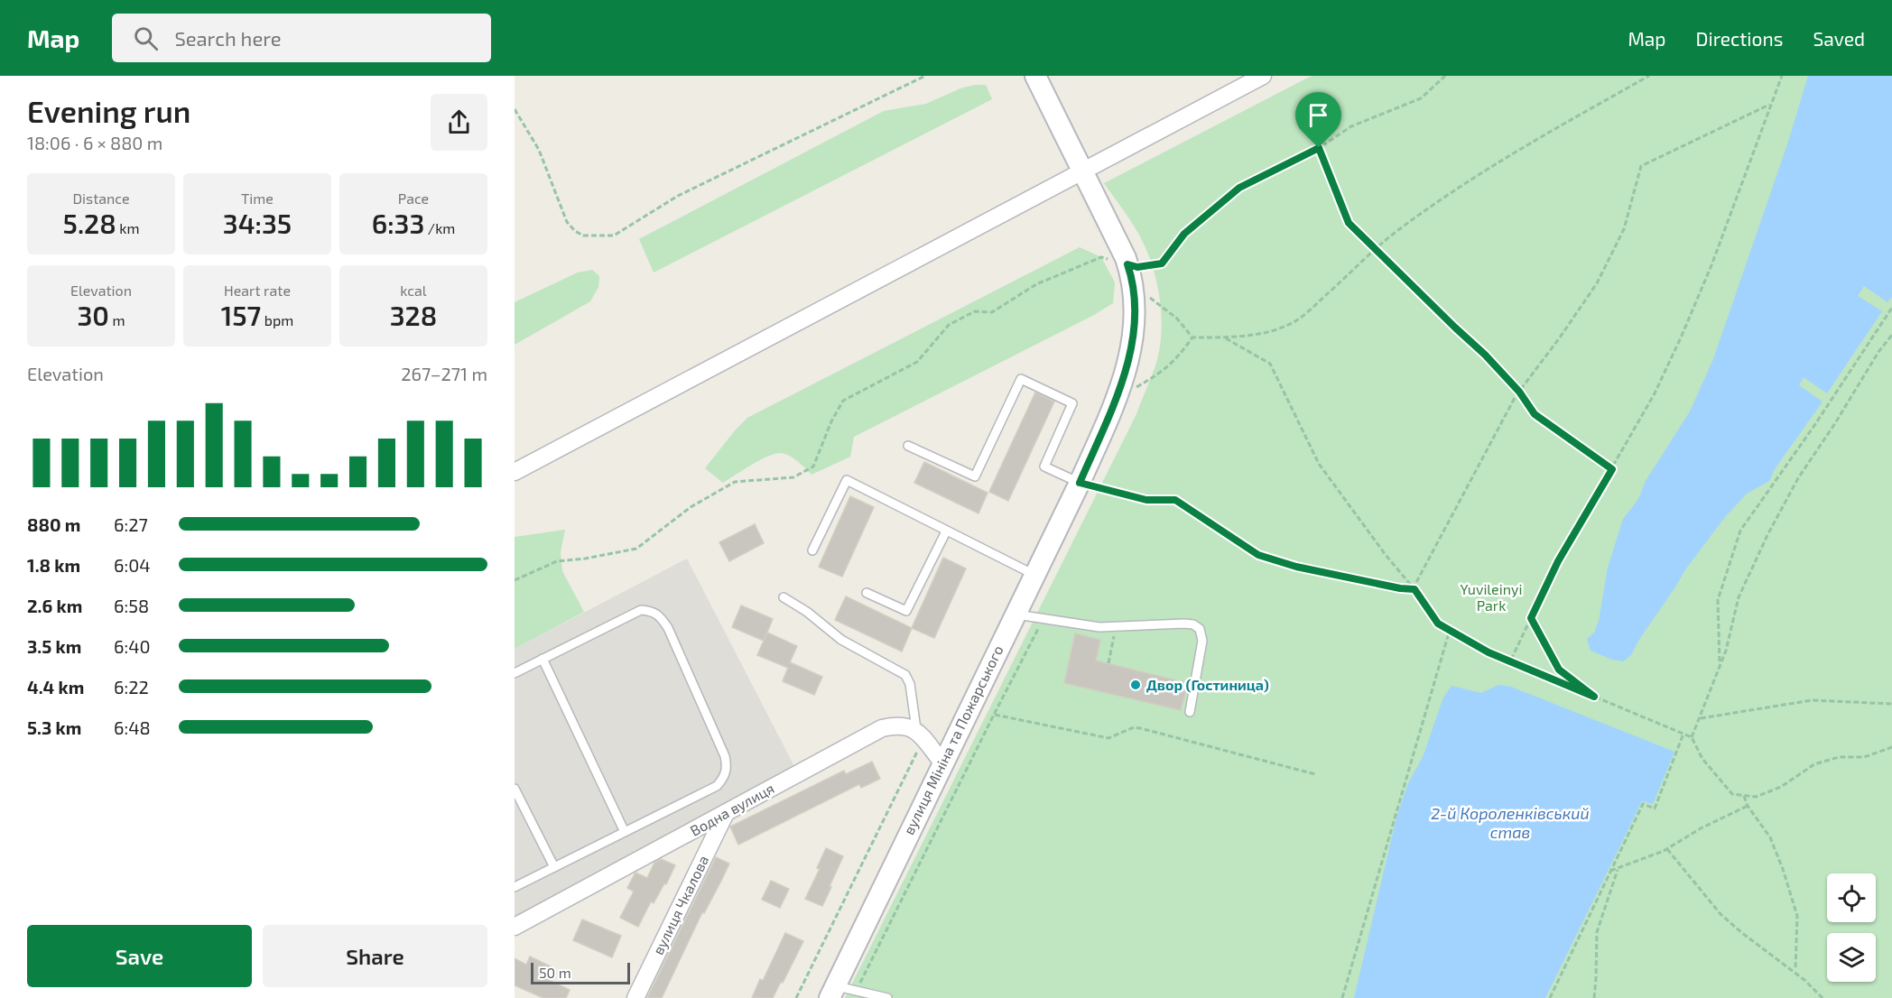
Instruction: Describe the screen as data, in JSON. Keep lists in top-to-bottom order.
{
  "streets": {
    "street": ["вулиця Мініна та Пожарського", "Водна вулиця", "вулиця Чкалова"]
  },
  "crossings": [
    ["Водна вулиця", "вулиця Чкалова"]
  ],
  "water": ["2-й Короленківський став"],
  "parks": ["Yuvileinyi Park"],
  "places": ["Двор (Гостиница)"],
  "scale_bar": "50 m",
  "page": {
    "header": "Map",
    "search": "Search here",
    "nav": ["Map", "Directions", "Saved"],
    "heading": ["Evening run", "18:06 · 6 × 880 m"],
    "stats": [
      ["Distance", "5.28 km"],
      ["Time", "34:35"],
      ["Pace", "6:33 /km"],
      ["Elevation", "30 m"],
      ["Heart rate", "157 bpm"],
      ["kcal", "328"]
    ],
    "chart": ["Elevation", "267–271 m"],
    "list": [
      {
        "name": "880 m",
        "note": "6:27"
      },
      {
        "name": "1.8 km",
        "note": "6:04"
      },
      {
        "name": "2.6 km",
        "note": "6:58"
      },
      {
        "name": "3.5 km",
        "note": "6:40"
      },
      {
        "name": "4.4 km",
        "note": "6:22"
      },
      {
        "name": "5.3 km",
        "note": "6:48"
      }
    ],
    "buttons": ["Save", "Share"],
    "scale": "50 m"
  }
}
